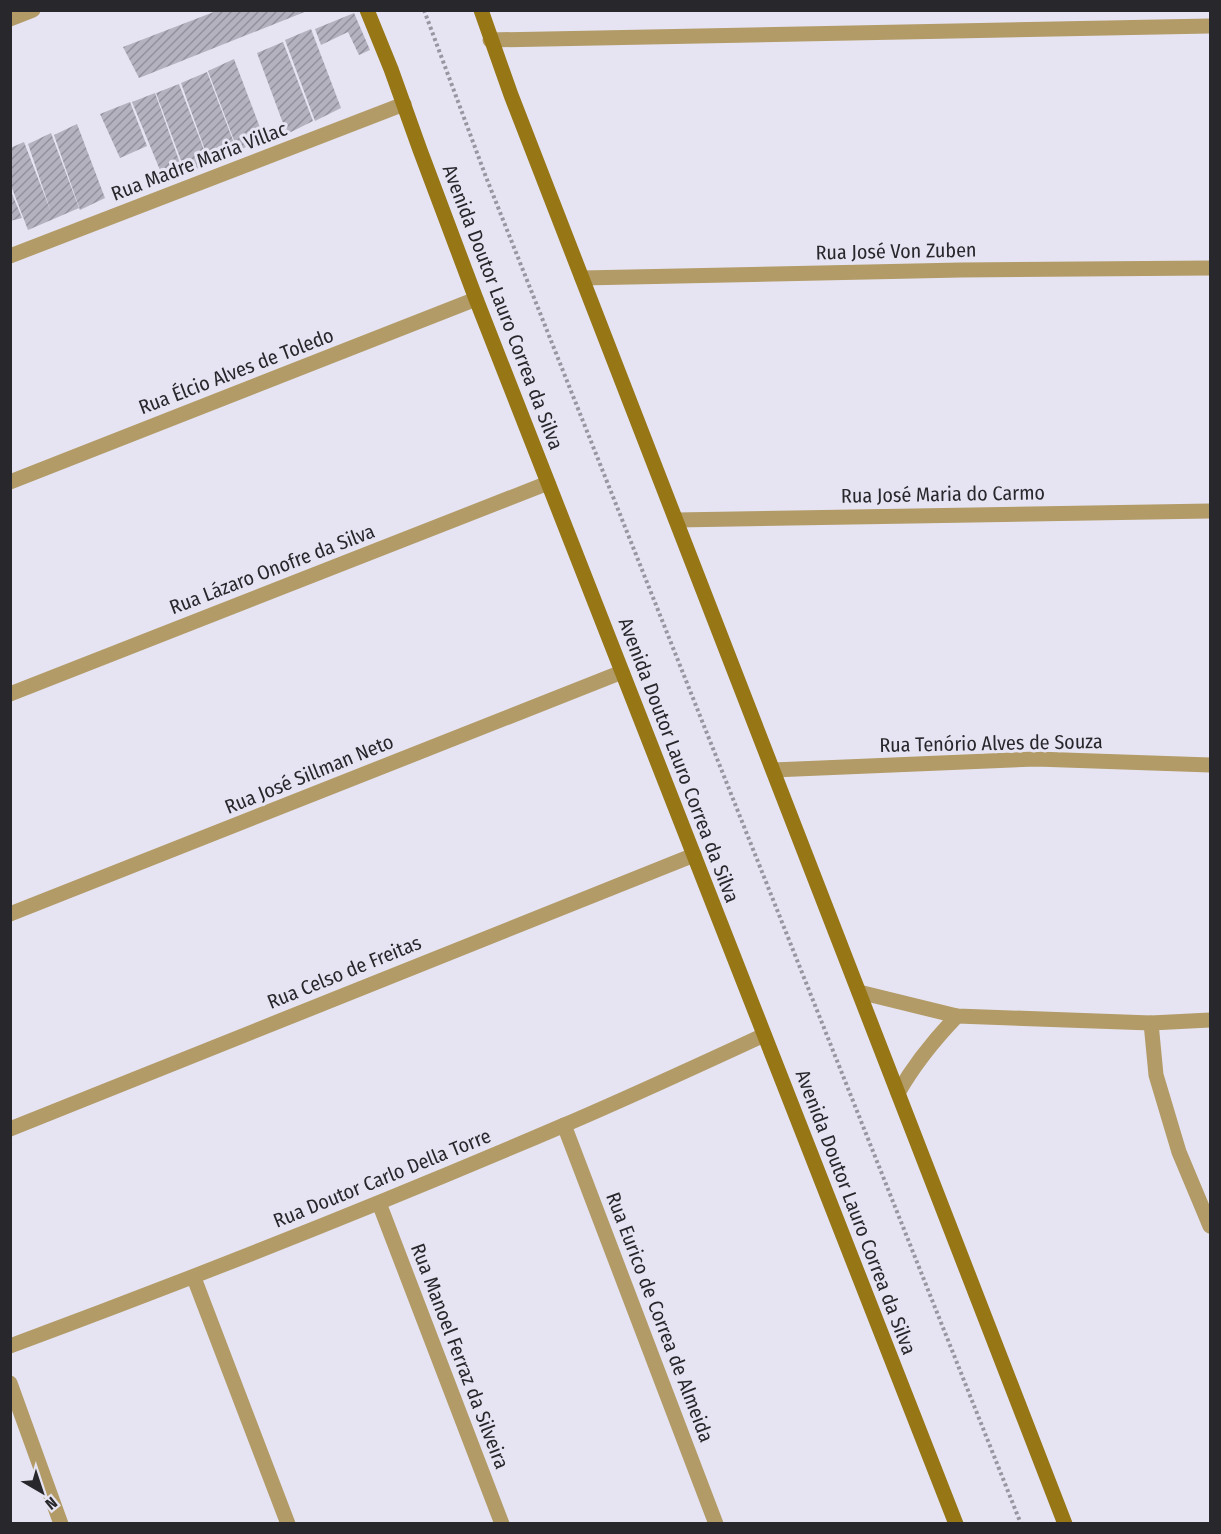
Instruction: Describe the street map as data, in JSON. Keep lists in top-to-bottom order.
{
  "streets": {
    "main road": ["Avenida Doutor Lauro Correa da Silva"],
    "street": [
      "Rua Madre Maria Villac",
      "Rua José Von Zuben",
      "Rua Élcio Alves de Toledo",
      "Rua José Maria do Carmo",
      "Rua Lázaro Onofre da Silva",
      "Rua Tenório Alves de Souza",
      "Rua José Sillman Neto",
      "Rua Celso de Freitas",
      "Rua Doutor Carlo Della Torre",
      "Rua Eurico de Correa de Almeida",
      "Rua Manoel Ferraz da Silveira"
    ]
  },
  "crossings": [
    ["Rua Madre Maria Villac", "Avenida Doutor Lauro Correa da Silva"],
    ["Avenida Doutor Lauro Correa da Silva", "Rua Élcio Alves de Toledo"],
    ["Avenida Doutor Lauro Correa da Silva", "Rua Lázaro Onofre da Silva"],
    ["Avenida Doutor Lauro Correa da Silva", "Rua José Sillman Neto"],
    ["Avenida Doutor Lauro Correa da Silva", "Rua Celso de Freitas"],
    ["Avenida Doutor Lauro Correa da Silva", "Rua Doutor Carlo Della Torre"],
    ["Rua Doutor Carlo Della Torre", "Rua Eurico de Correa de Almeida"],
    ["Rua Doutor Carlo Della Torre", "Rua Manoel Ferraz da Silveira"]
  ],
  "north": "bottom right"
}
